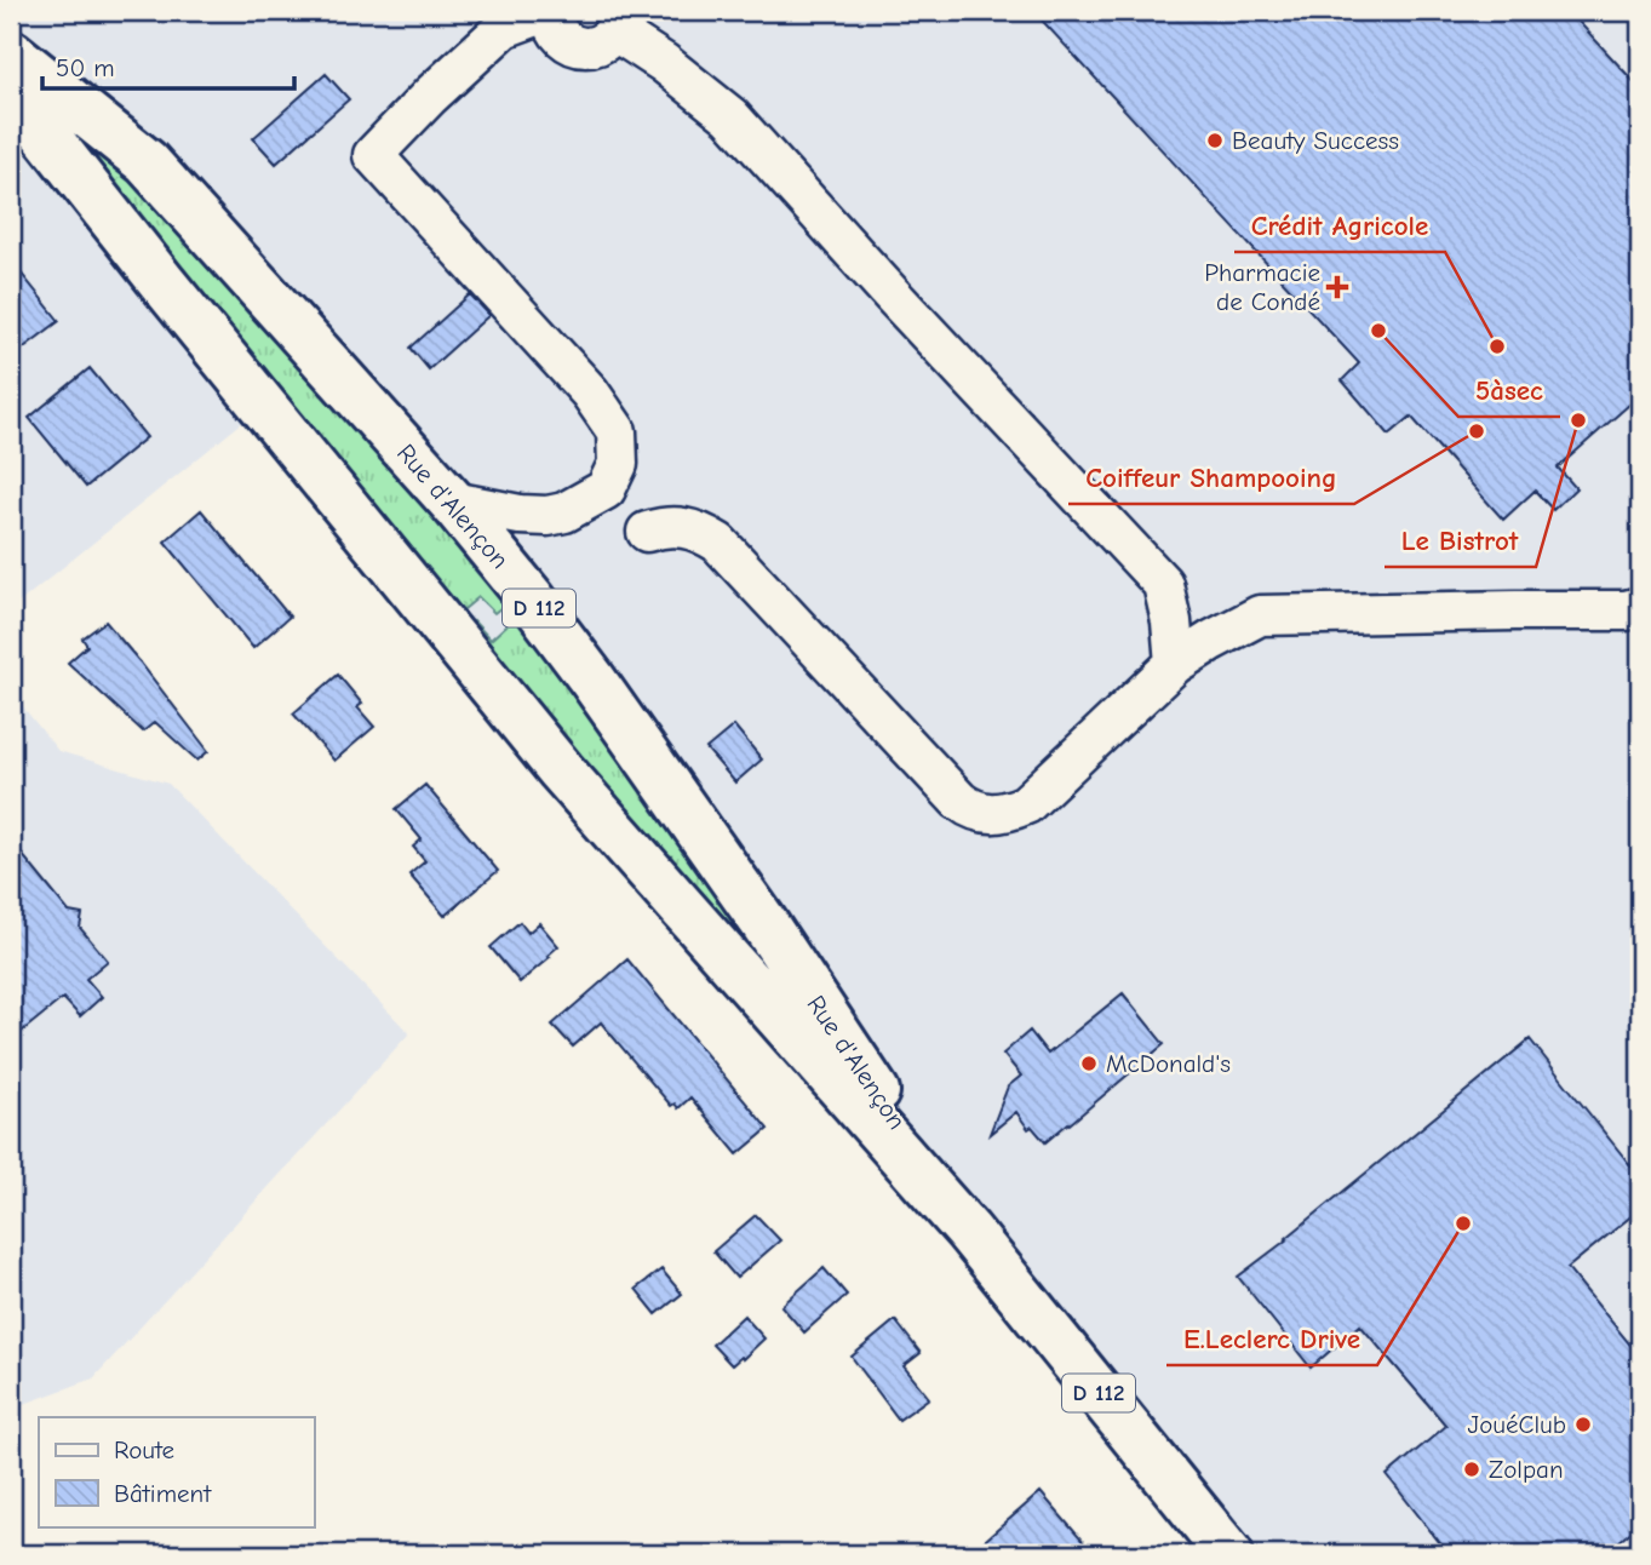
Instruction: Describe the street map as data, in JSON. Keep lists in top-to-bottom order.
{
  "streets": {
    "main road": ["Rue d'Alençon", "D 112"]
  },
  "places": {
    "other": [
      "Beauty Success",
      "5àsec",
      "Crédit Agricole",
      "Le Bistrot",
      "Coiffeur Shampooing",
      "McDonald's",
      "E.Leclerc Drive",
      "JouéClub",
      "Zolpan"
    ],
    "health": ["Pharmacie de Condé"]
  },
  "legend": ["Route", "Bâtiment"],
  "scale_bar": "50 m"
}
